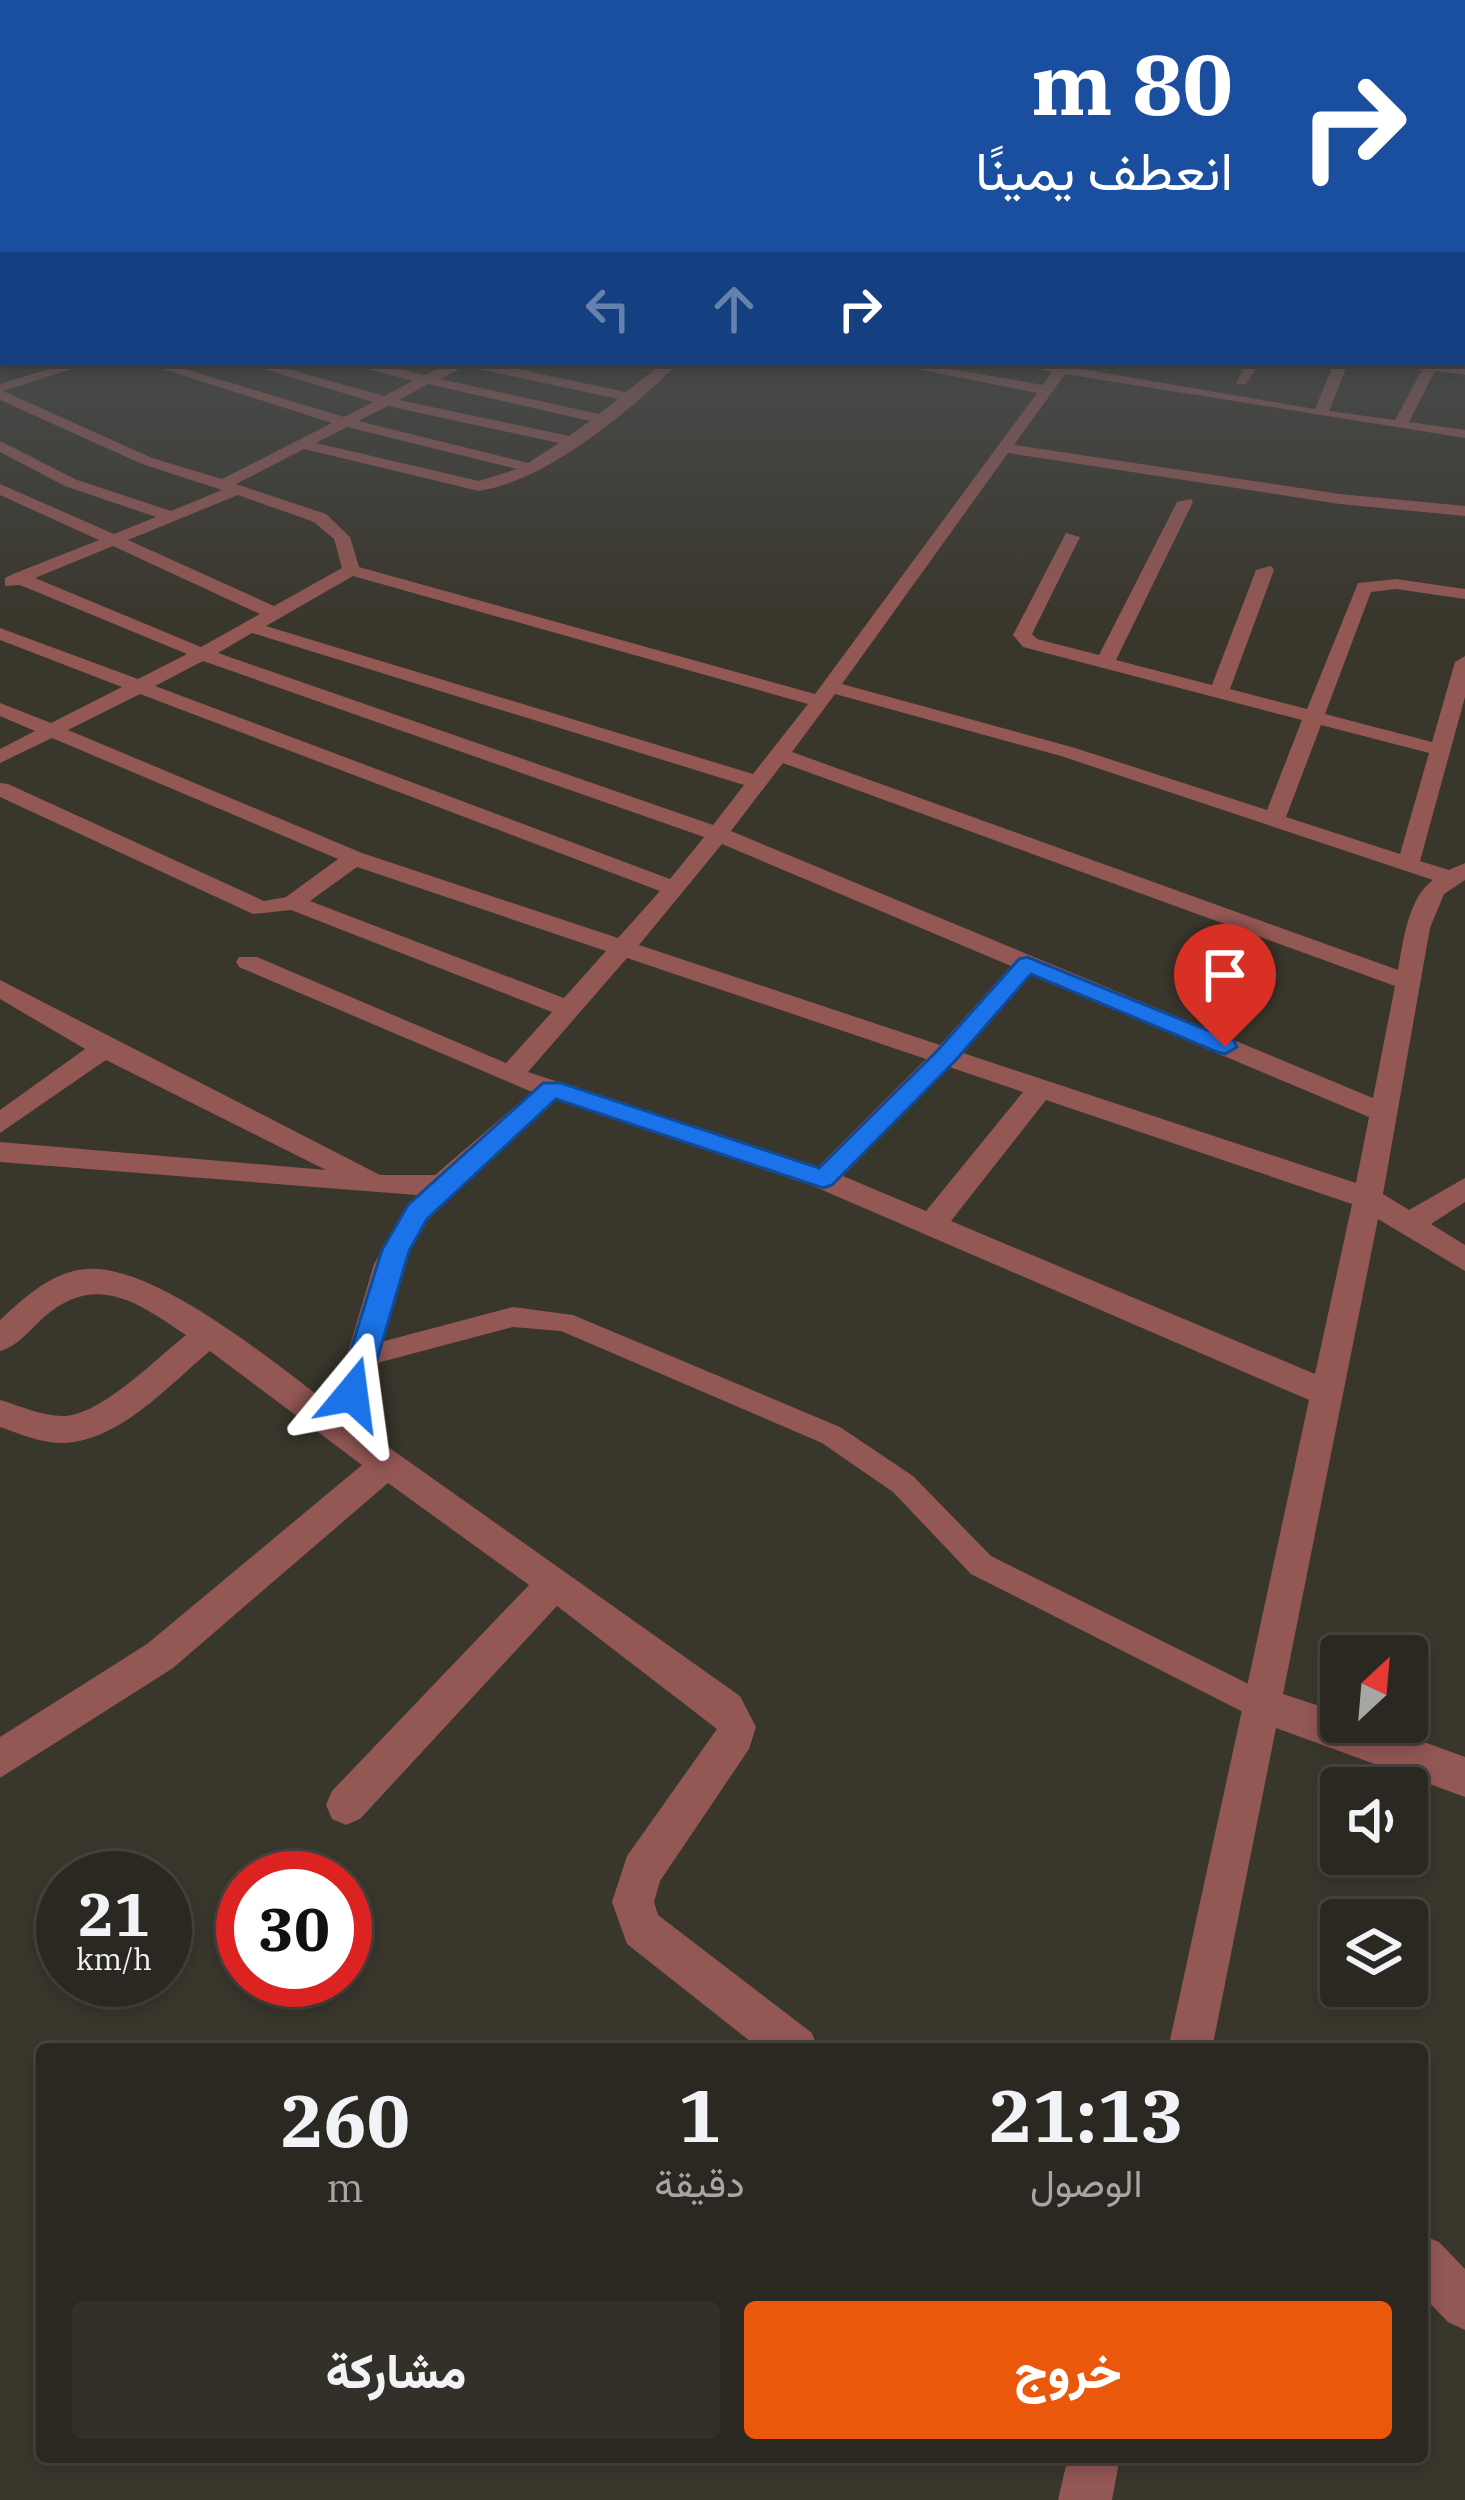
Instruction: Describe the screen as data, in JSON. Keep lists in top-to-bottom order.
{
  "north": "top right",
  "page": {
    "turn": ["80 m", "انعطف يمينًا"],
    "speed": "21 km/h",
    "limit": "30",
    "eta": [
      "21:13",
      "الوصول",
      "1",
      "دقيقة",
      "260",
      "m"
    ],
    "buttons": ["خروج", "مشاركة"]
  }
}
